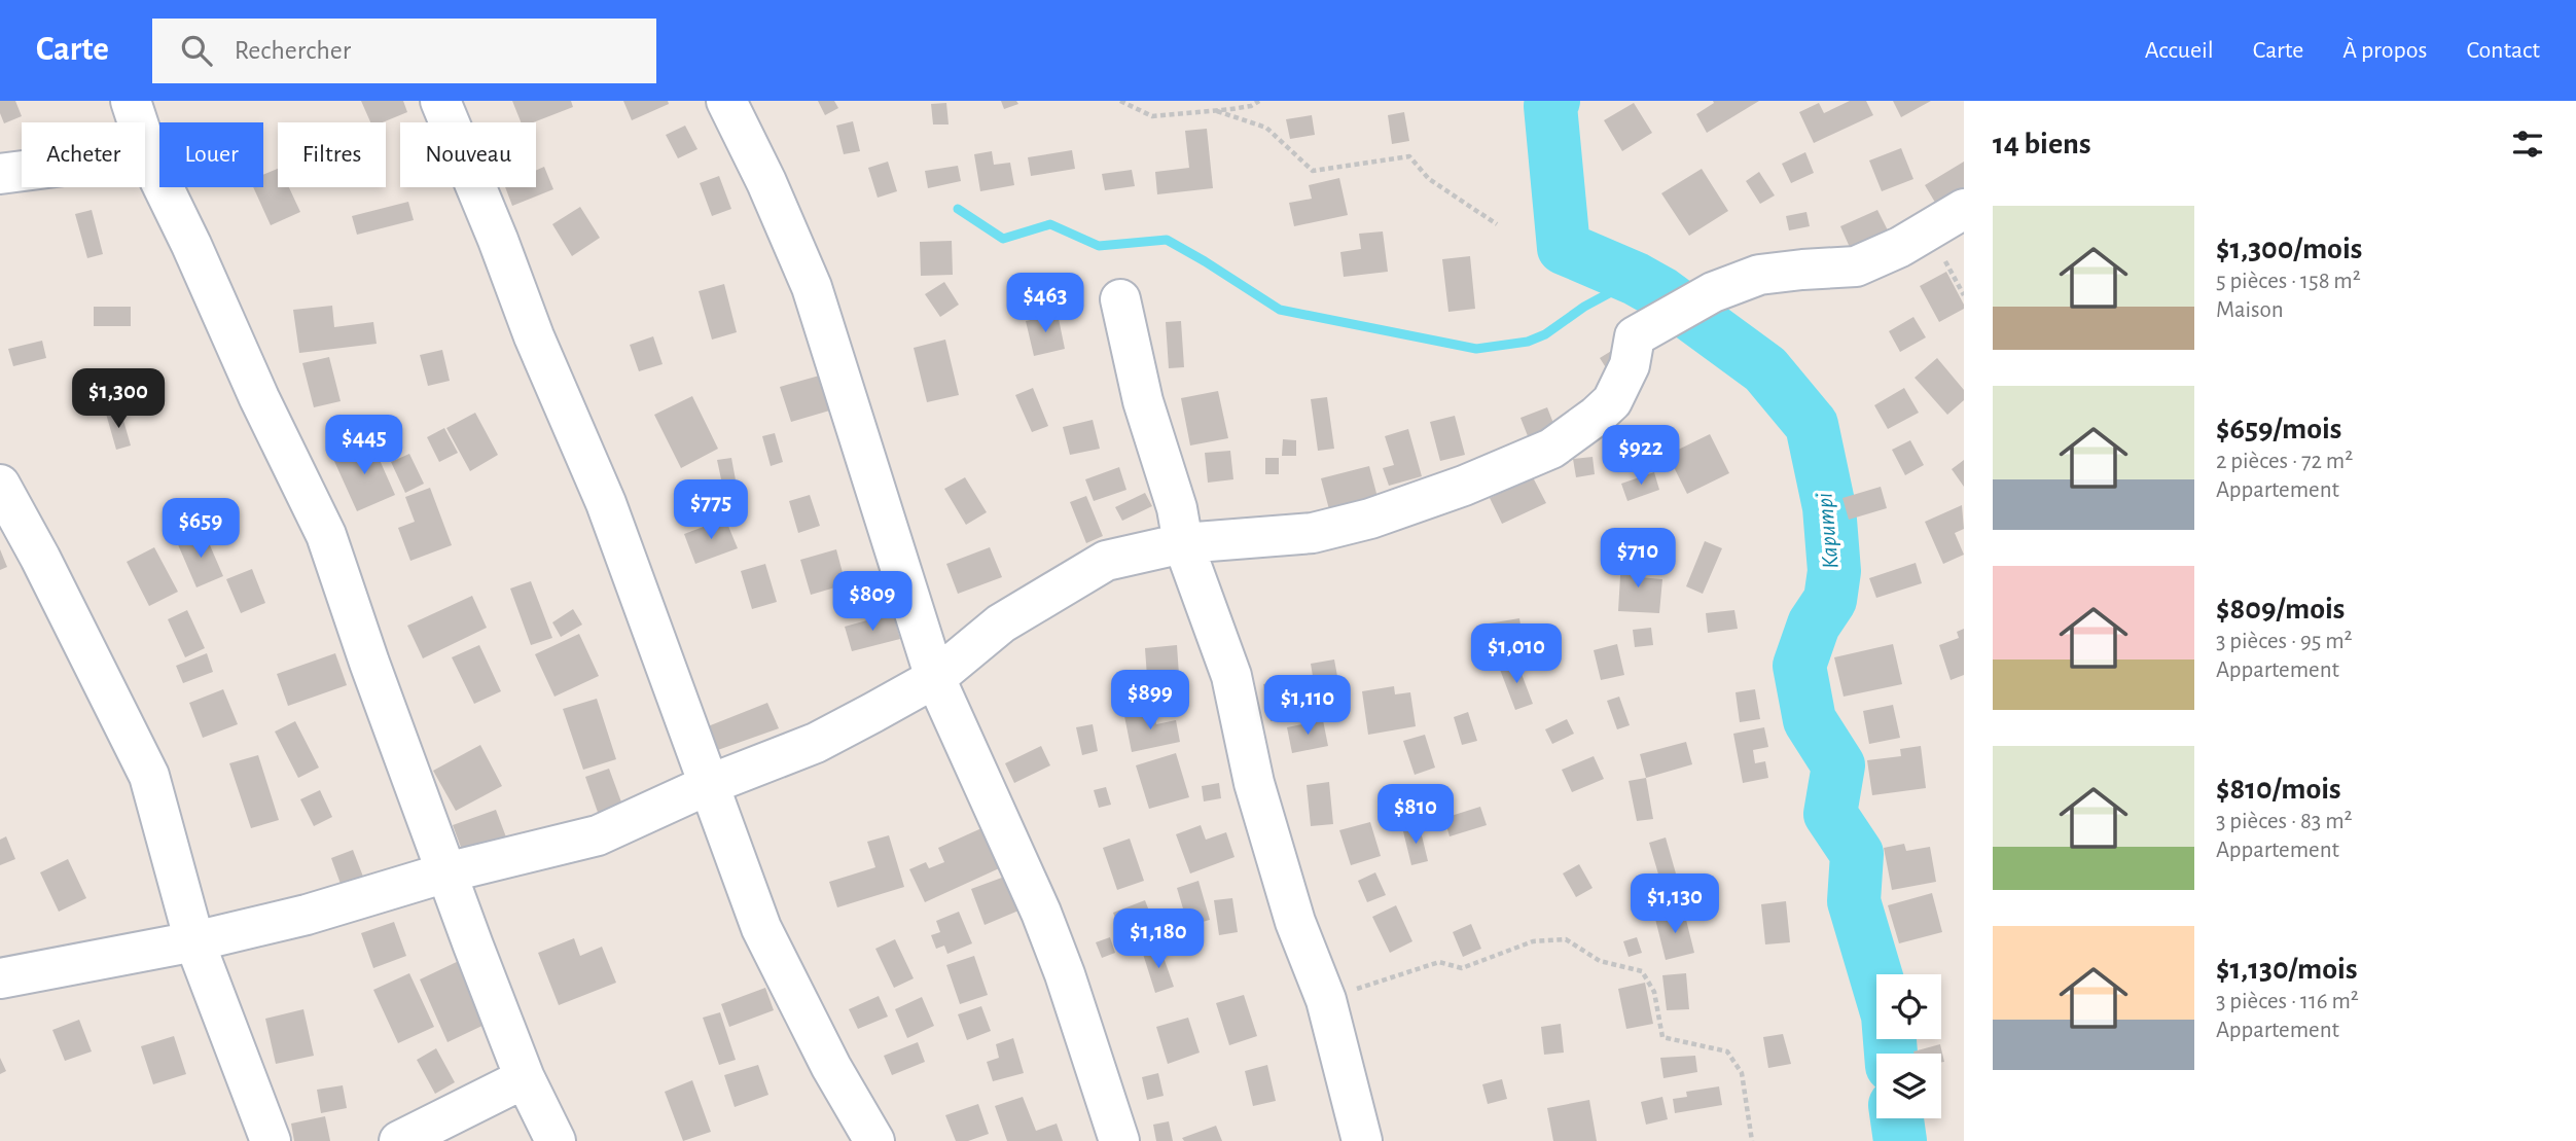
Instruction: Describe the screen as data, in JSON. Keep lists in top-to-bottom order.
{
  "water": ["Kapumpi"],
  "page": {
    "header": "Carte",
    "search": "Rechercher",
    "nav": [
      "Accueil",
      "Carte",
      "À propos",
      "Contact"
    ],
    "heading": "14 biens",
    "chip": [
      "Acheter",
      "Louer",
      "Filtres",
      "Nouveau"
    ],
    "list": [
      {
        "name": "$1,300/mois",
        "note": "5 pièces · 158 m² · Maison"
      },
      {
        "name": "$659/mois",
        "note": "2 pièces · 72 m² · Appartement"
      },
      {
        "name": "$809/mois",
        "note": "3 pièces · 95 m² · Appartement"
      },
      {
        "name": "$810/mois",
        "note": "3 pièces · 83 m² · Appartement"
      },
      {
        "name": "$1,130/mois",
        "note": "3 pièces · 116 m² · Appartement"
      }
    ],
    "price": [
      "$463",
      "$1,300",
      "$445",
      "$922",
      "$775",
      "$659",
      "$710",
      "$809",
      "$1,010",
      "$899",
      "$1,110",
      "$810",
      "$1,130",
      "$1,180"
    ]
  }
}
